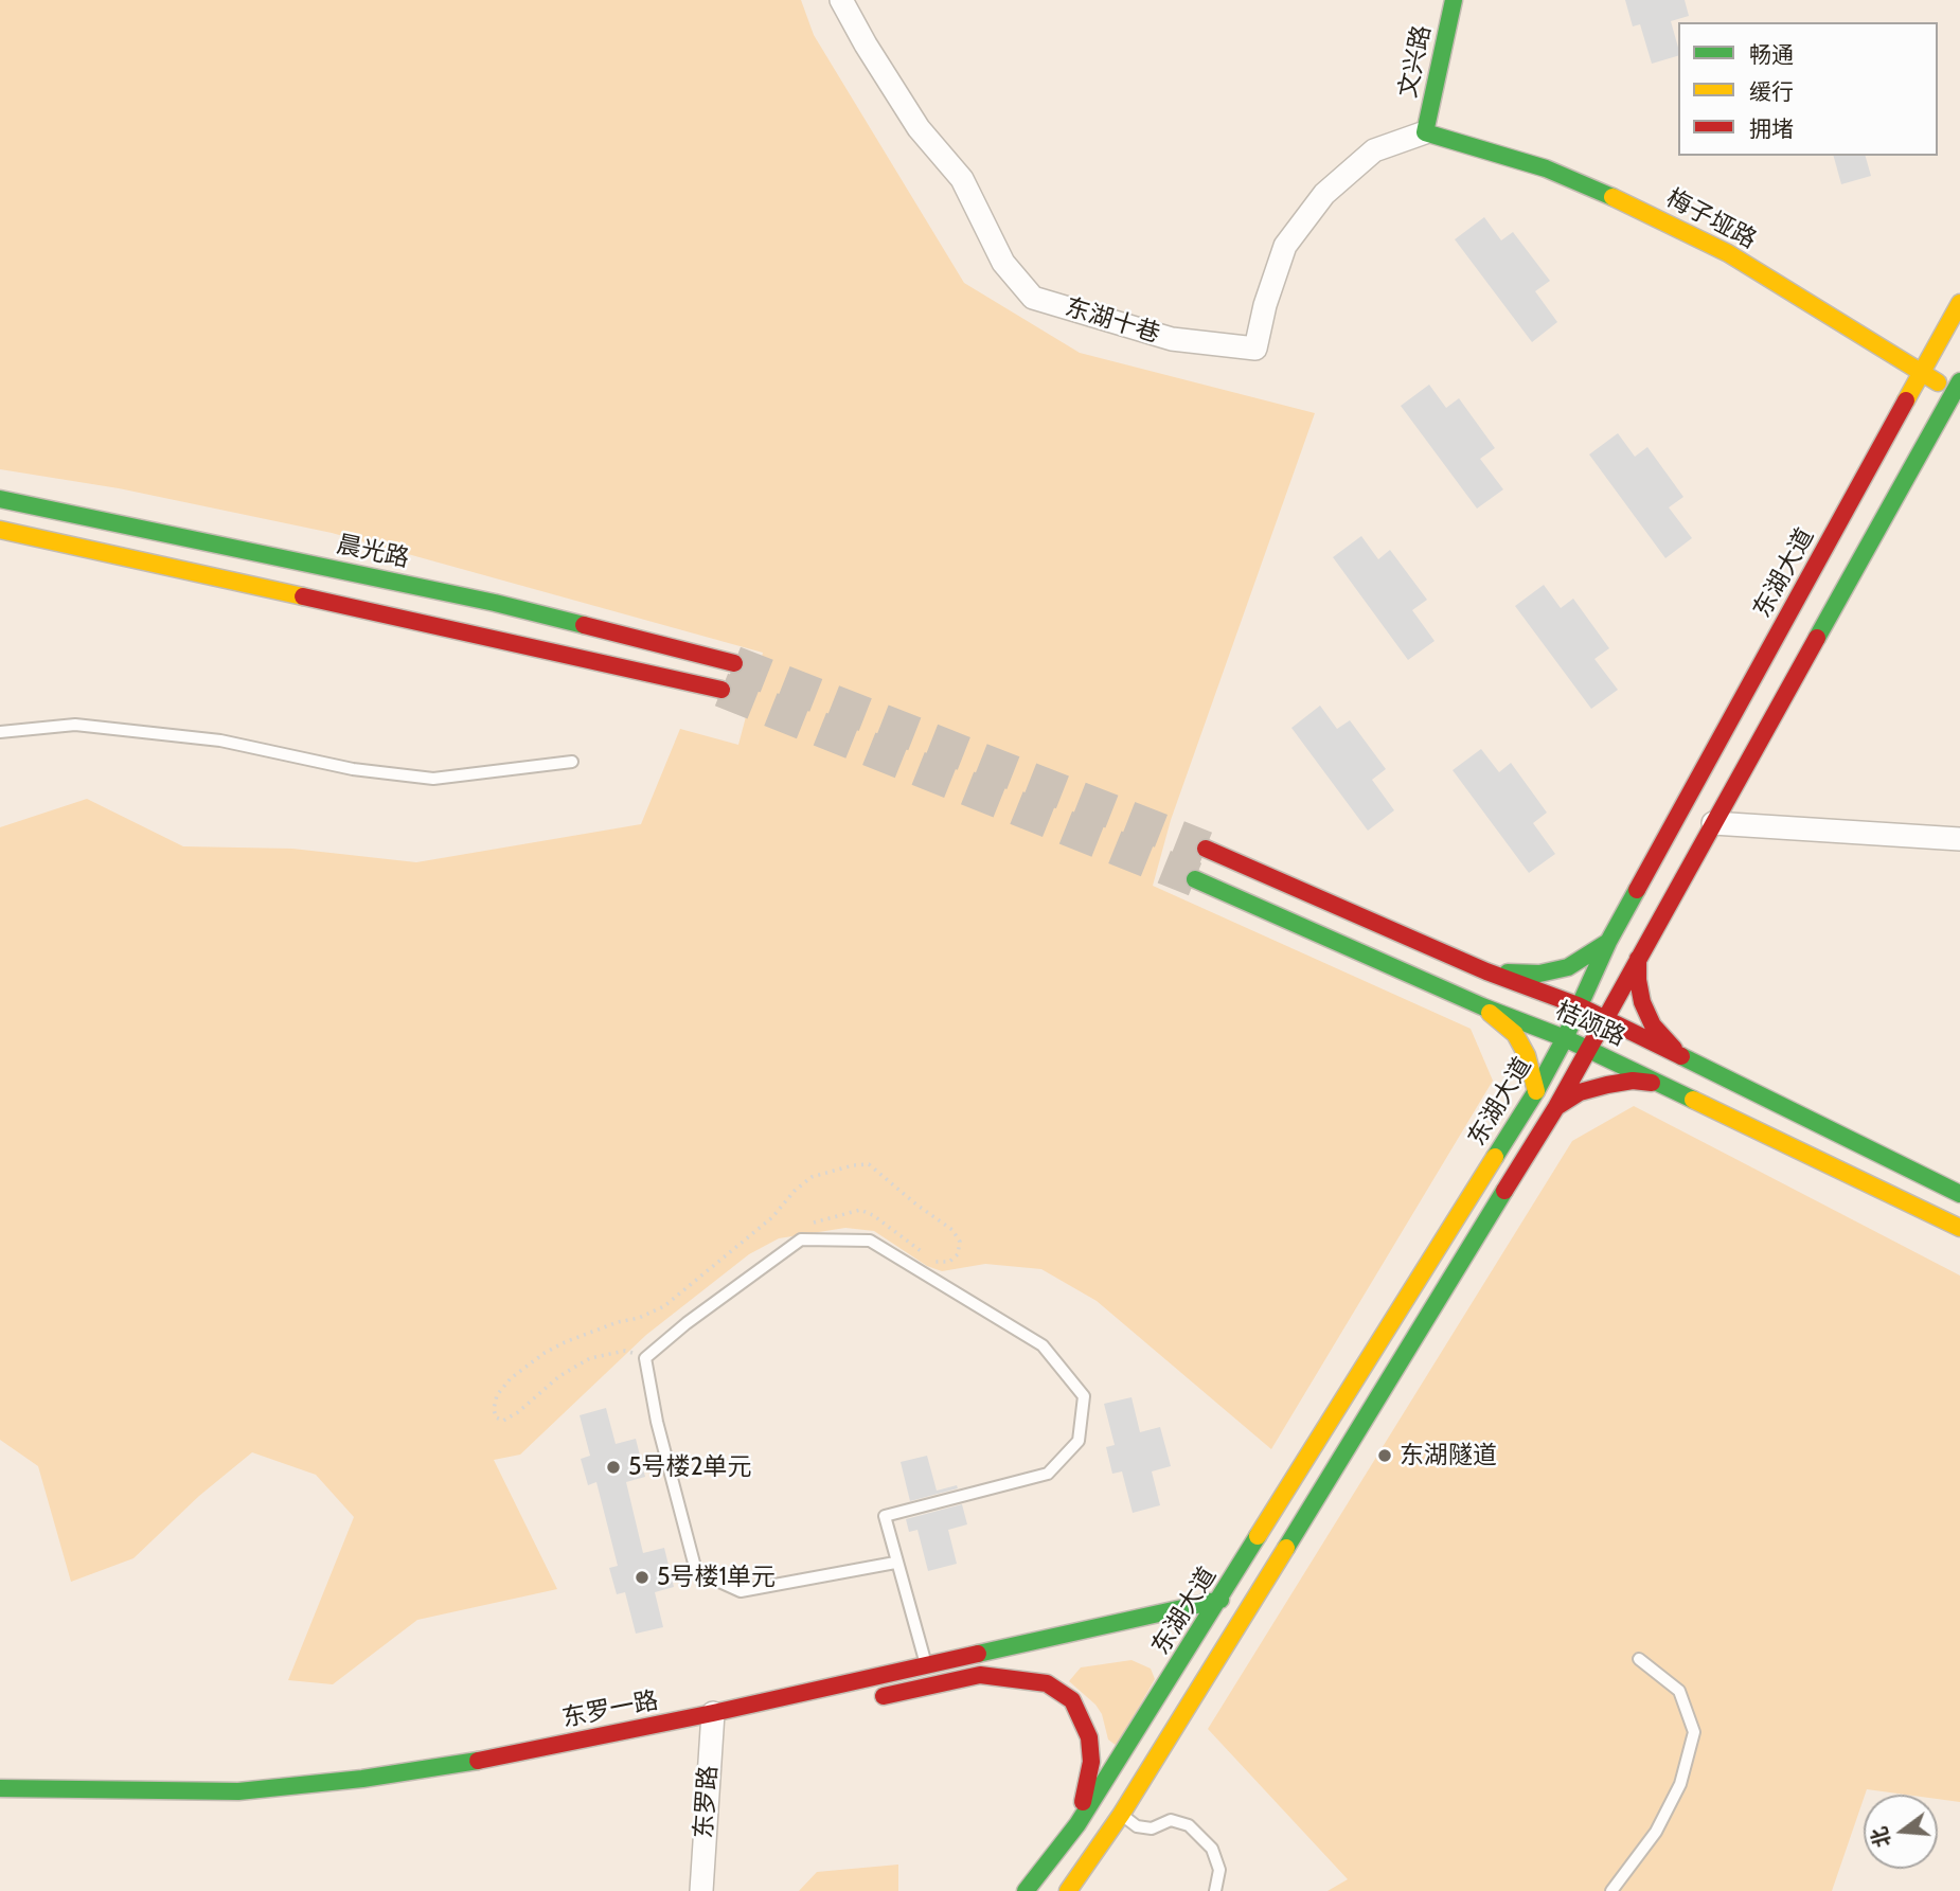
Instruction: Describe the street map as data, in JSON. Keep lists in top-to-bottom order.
{
  "streets": {
    "main road": [
      "文兴路",
      "梅子垭路",
      "晨光路",
      "东湖大道",
      "桔颂路",
      "东罗一路"
    ],
    "street": ["东湖十巷", "东罗路"]
  },
  "crossings": [
    ["文兴路", "梅子垭路"],
    ["文兴路", "东湖十巷"],
    ["梅子垭路", "东湖十巷"],
    ["梅子垭路", "东湖大道"],
    ["东湖大道", "桔颂路"],
    ["东湖大道", "东罗一路"],
    ["东罗一路", "东罗路"]
  ],
  "places": ["东湖隧道", "5号楼2单元", "5号楼1单元"],
  "legend": ["畅通", "缓行", "拥堵"],
  "north": "left"
}
